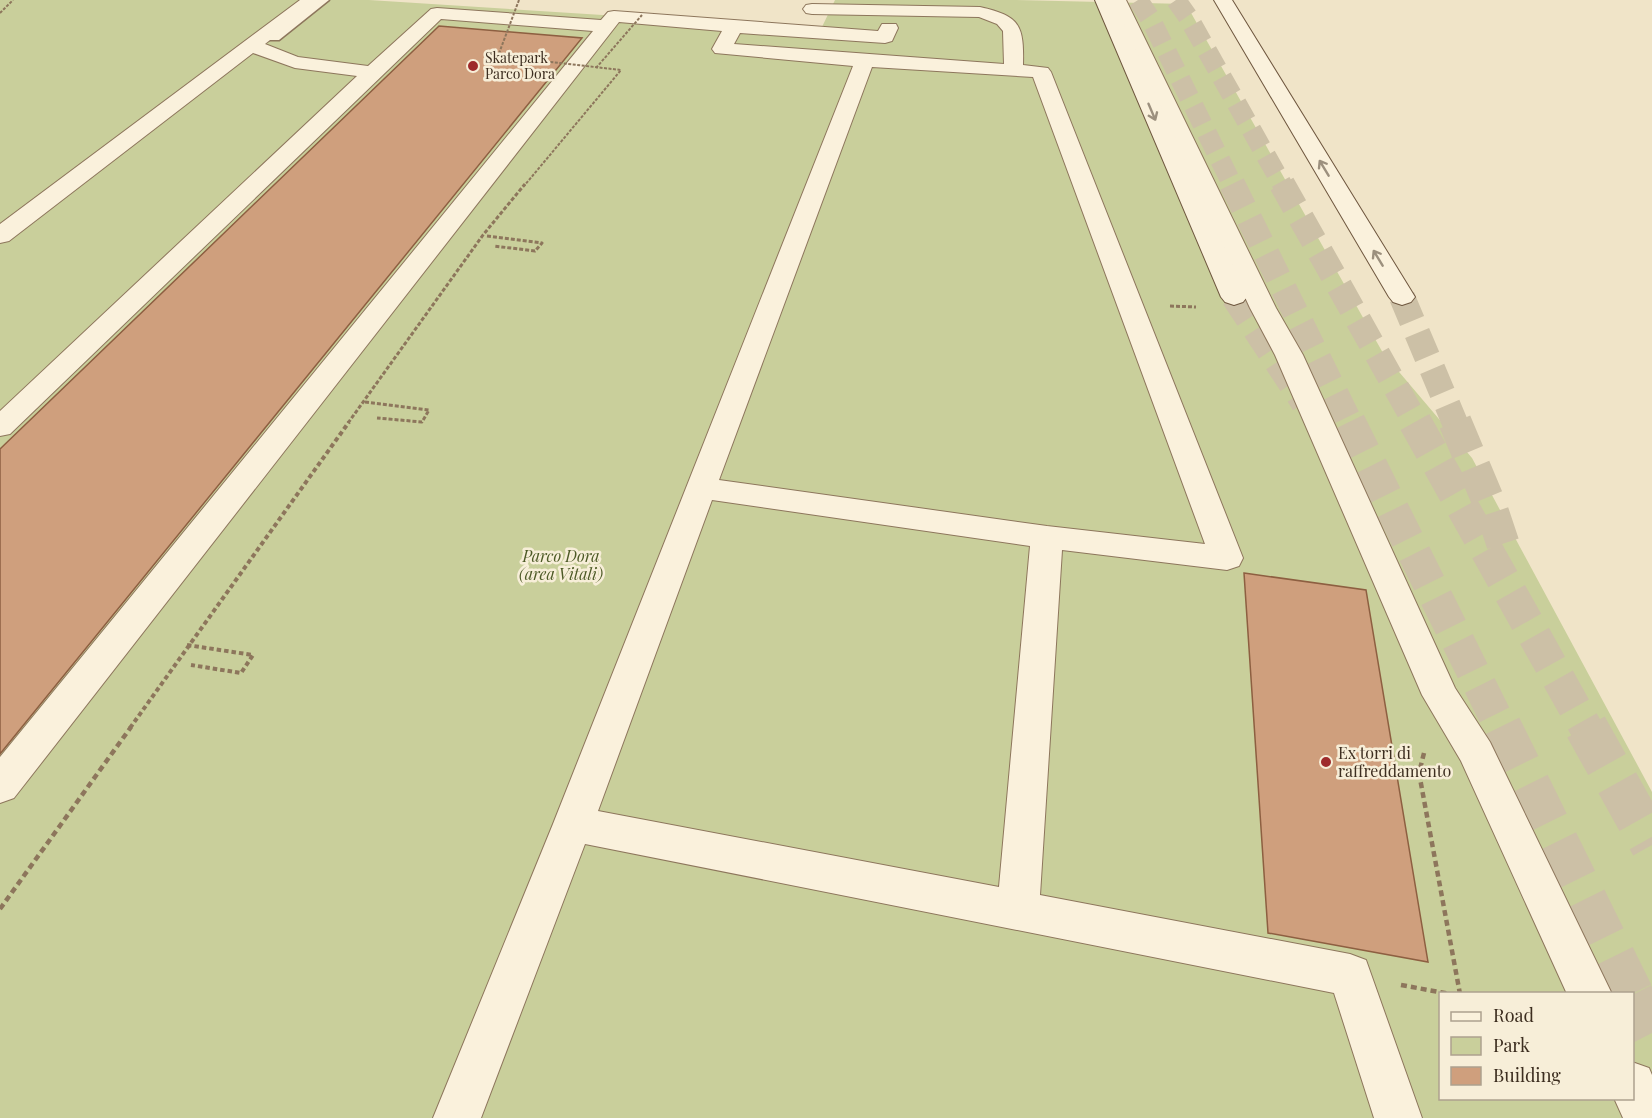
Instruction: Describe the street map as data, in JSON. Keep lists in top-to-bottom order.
{
  "parks": ["Parco Dora (area Vitali)"],
  "places": ["Skatepark Parco Dora", "Ex torri di raffreddamento"],
  "legend": ["Road", "Park", "Building"]
}
